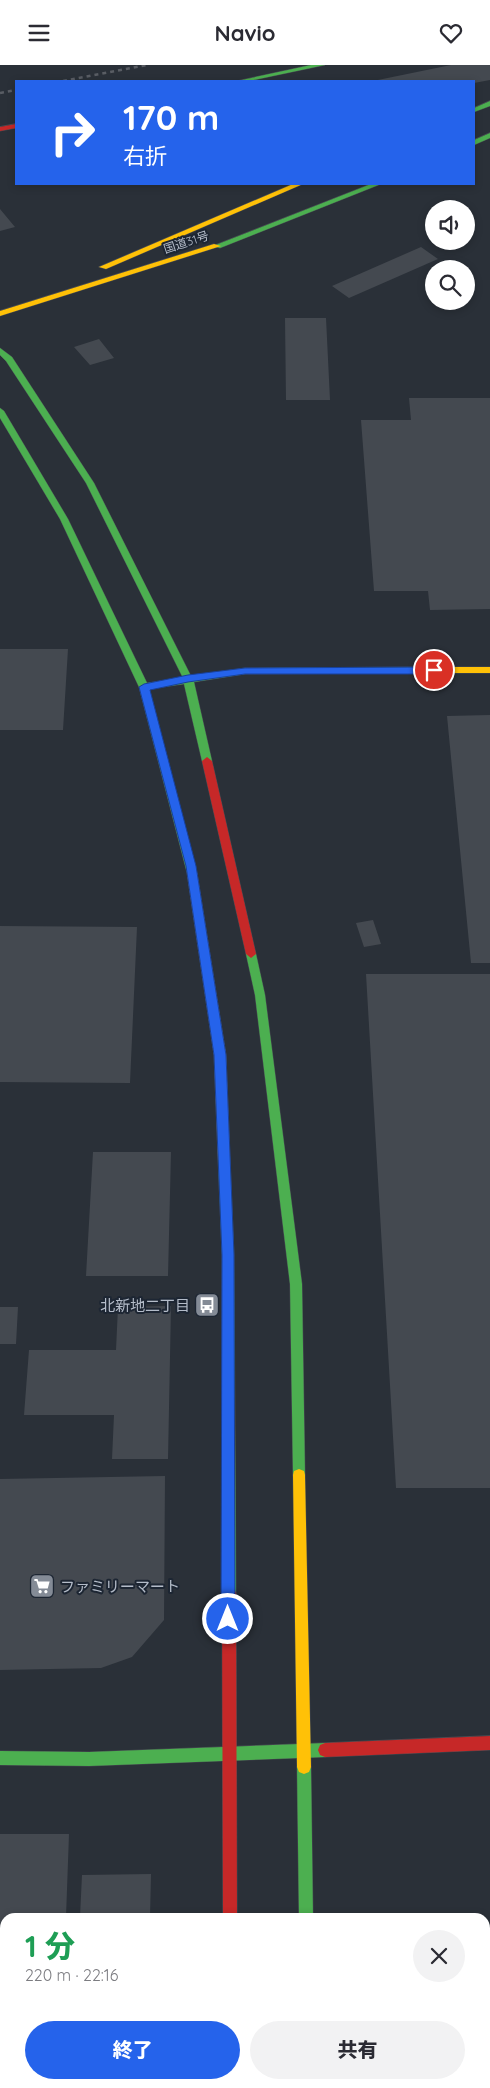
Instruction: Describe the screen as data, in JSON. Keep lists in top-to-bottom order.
{
  "streets": {
    "main road": ["国道31号"]
  },
  "places": {
    "bus stop": ["北新地二丁目"],
    "supermarket": ["ファミリーマート"]
  },
  "page": {
    "header": "Navio",
    "turn": ["170 m", "右折"],
    "heading": ["1 分", "220 m · 22:16"],
    "buttons": ["終了", "共有"]
  }
}
